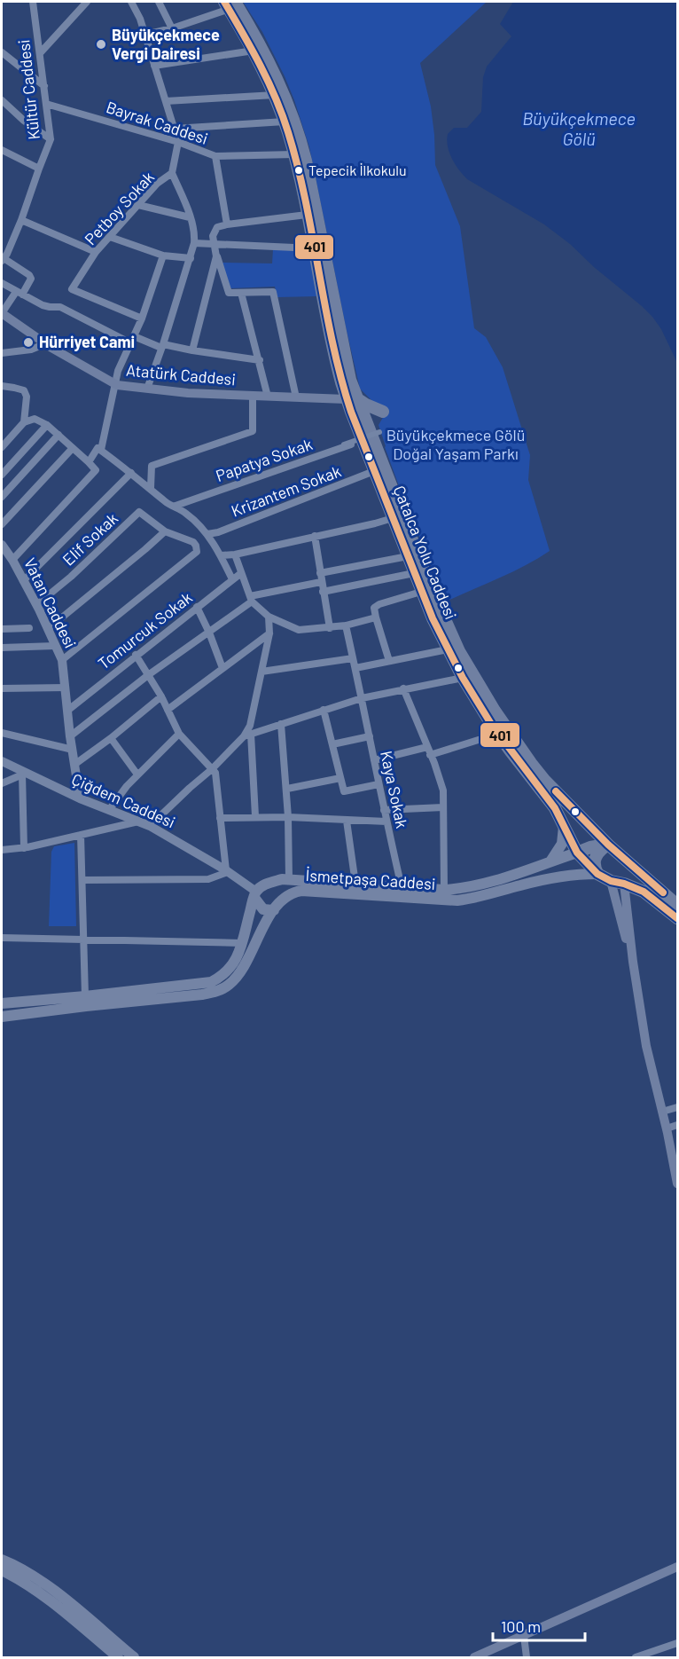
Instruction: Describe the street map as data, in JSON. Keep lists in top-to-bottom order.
{
  "streets": {
    "highway": ["Çatalca Yolu Caddesi"],
    "main road": ["Atatürk Caddesi", "İsmetpaşa Caddesi"],
    "street": [
      "Kültür Caddesi",
      "Bayrak Caddesi",
      "Petboy Sokak",
      "Papatya Sokak",
      "Krizantem Sokak",
      "Elif Sokak",
      "Vatan Caddesi",
      "Tomurcuk Sokak",
      "Kaya Sokak",
      "Çiğdem Caddesi"
    ]
  },
  "crossings": [
    ["Kültür Caddesi", "Bayrak Caddesi"],
    ["Bayrak Caddesi", "Petboy Sokak"],
    ["Bayrak Caddesi", "Çatalca Yolu Caddesi"],
    ["Atatürk Caddesi", "Çatalca Yolu Caddesi"],
    ["Papatya Sokak", "Çatalca Yolu Caddesi"],
    ["Krizantem Sokak", "Çatalca Yolu Caddesi"],
    ["Elif Sokak", "Vatan Caddesi"],
    ["Çatalca Yolu Caddesi", "İsmetpaşa Caddesi"],
    ["Vatan Caddesi", "Tomurcuk Sokak"],
    ["Vatan Caddesi", "Çiğdem Caddesi"],
    ["Kaya Sokak", "İsmetpaşa Caddesi"],
    ["Çiğdem Caddesi", "İsmetpaşa Caddesi"]
  ],
  "water": ["Büyükçekmece Gölü"],
  "parks": ["Büyükçekmece Gölü Doğal Yaşam Parkı"],
  "places": ["Büyükçekmece Vergi Dairesi", "Tepecik İlkokulu", "Hürriyet Cami"],
  "lines": ["transit line 401"],
  "scale_bar": "100 m"
}
